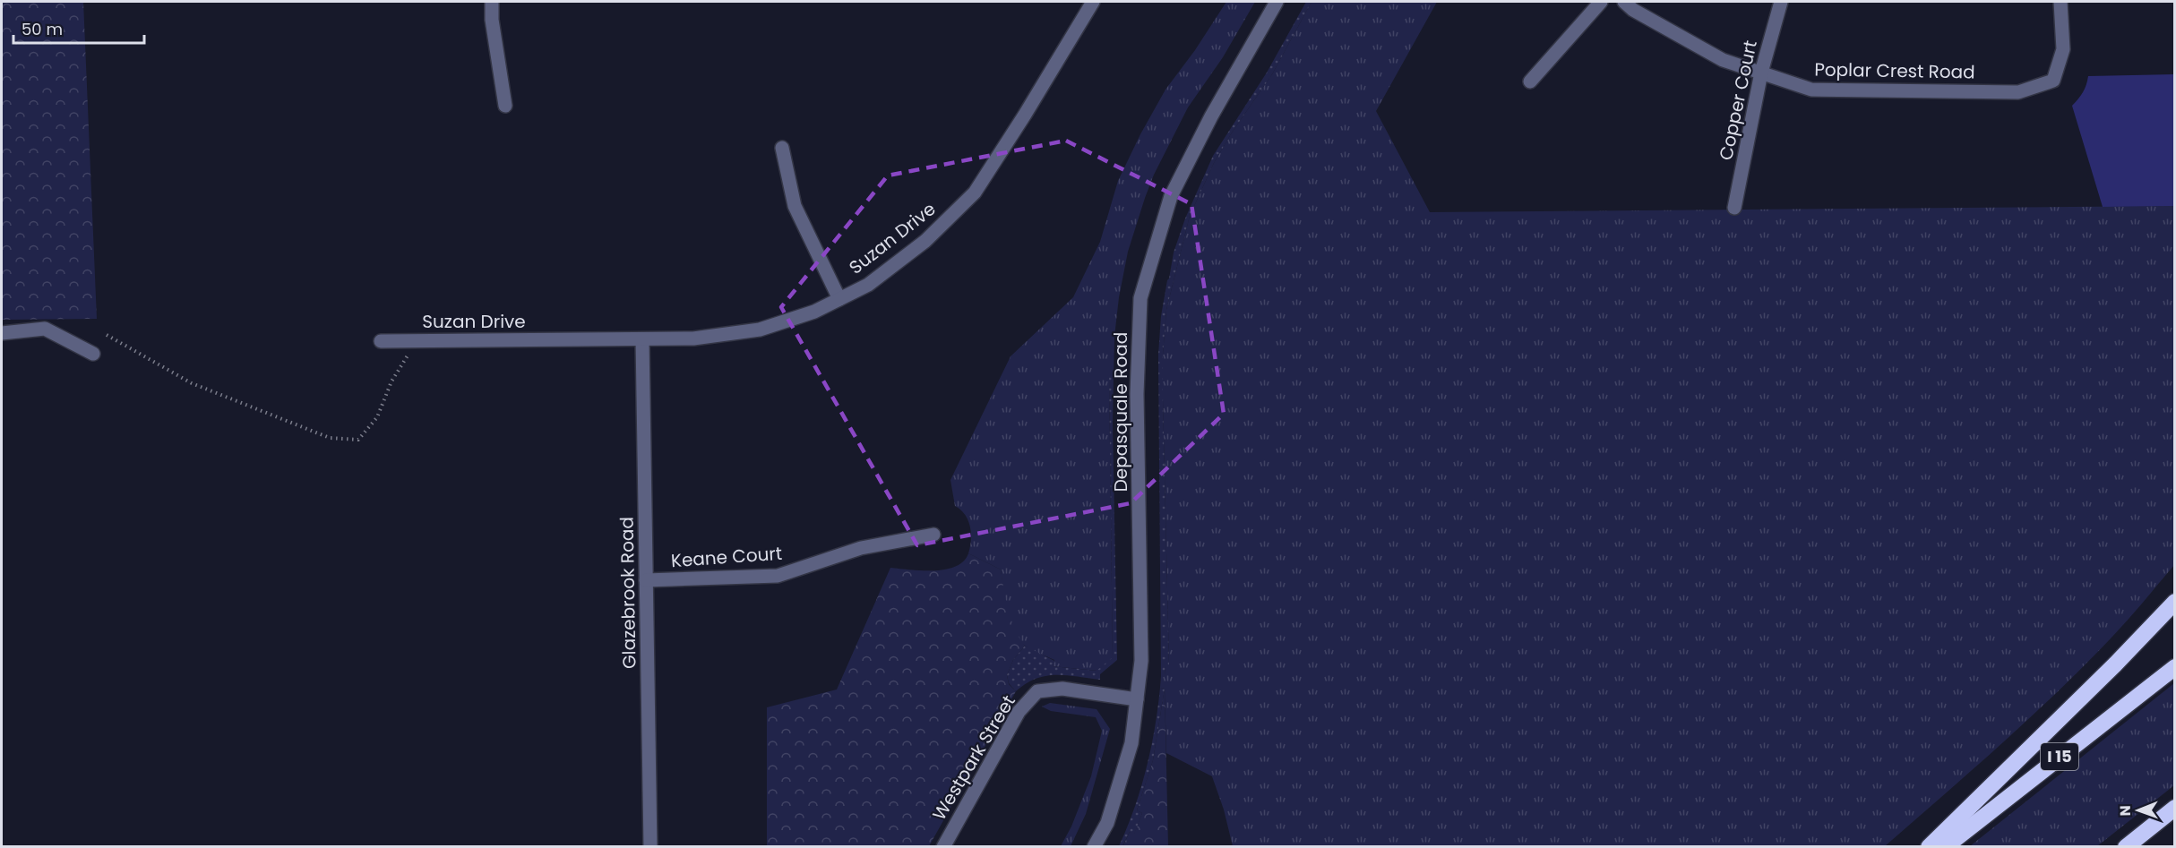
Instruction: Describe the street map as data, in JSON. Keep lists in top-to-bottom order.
{
  "streets": {
    "highway": ["I 15"],
    "street": [
      "Poplar Crest Road",
      "Copper Court",
      "Suzan Drive",
      "Depasquale Road",
      "Keane Court",
      "Glazebrook Road",
      "Westpark Street"
    ]
  },
  "crossings": [
    ["Poplar Crest Road", "Copper Court"],
    ["Suzan Drive", "Glazebrook Road"],
    ["Depasquale Road", "Westpark Street"],
    ["Keane Court", "Glazebrook Road"]
  ],
  "scale_bar": "50 m",
  "north": "left"
}
